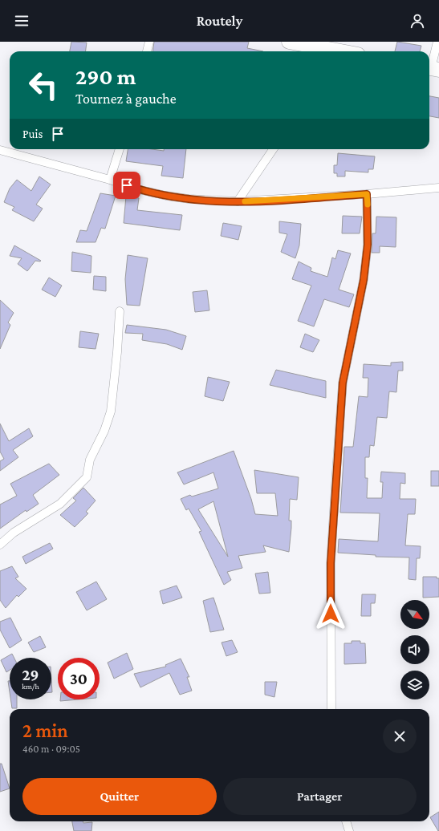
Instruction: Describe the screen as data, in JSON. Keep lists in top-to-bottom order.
{
  "north": "bottom right",
  "page": {
    "header": "Routely",
    "turn": ["290 m", "Tournez à gauche"],
    "then": "Puis",
    "speed": "29 km/h",
    "limit": "30",
    "heading": ["2 min", "460 m · 09:05"],
    "buttons": ["Quitter", "Partager"]
  }
}
